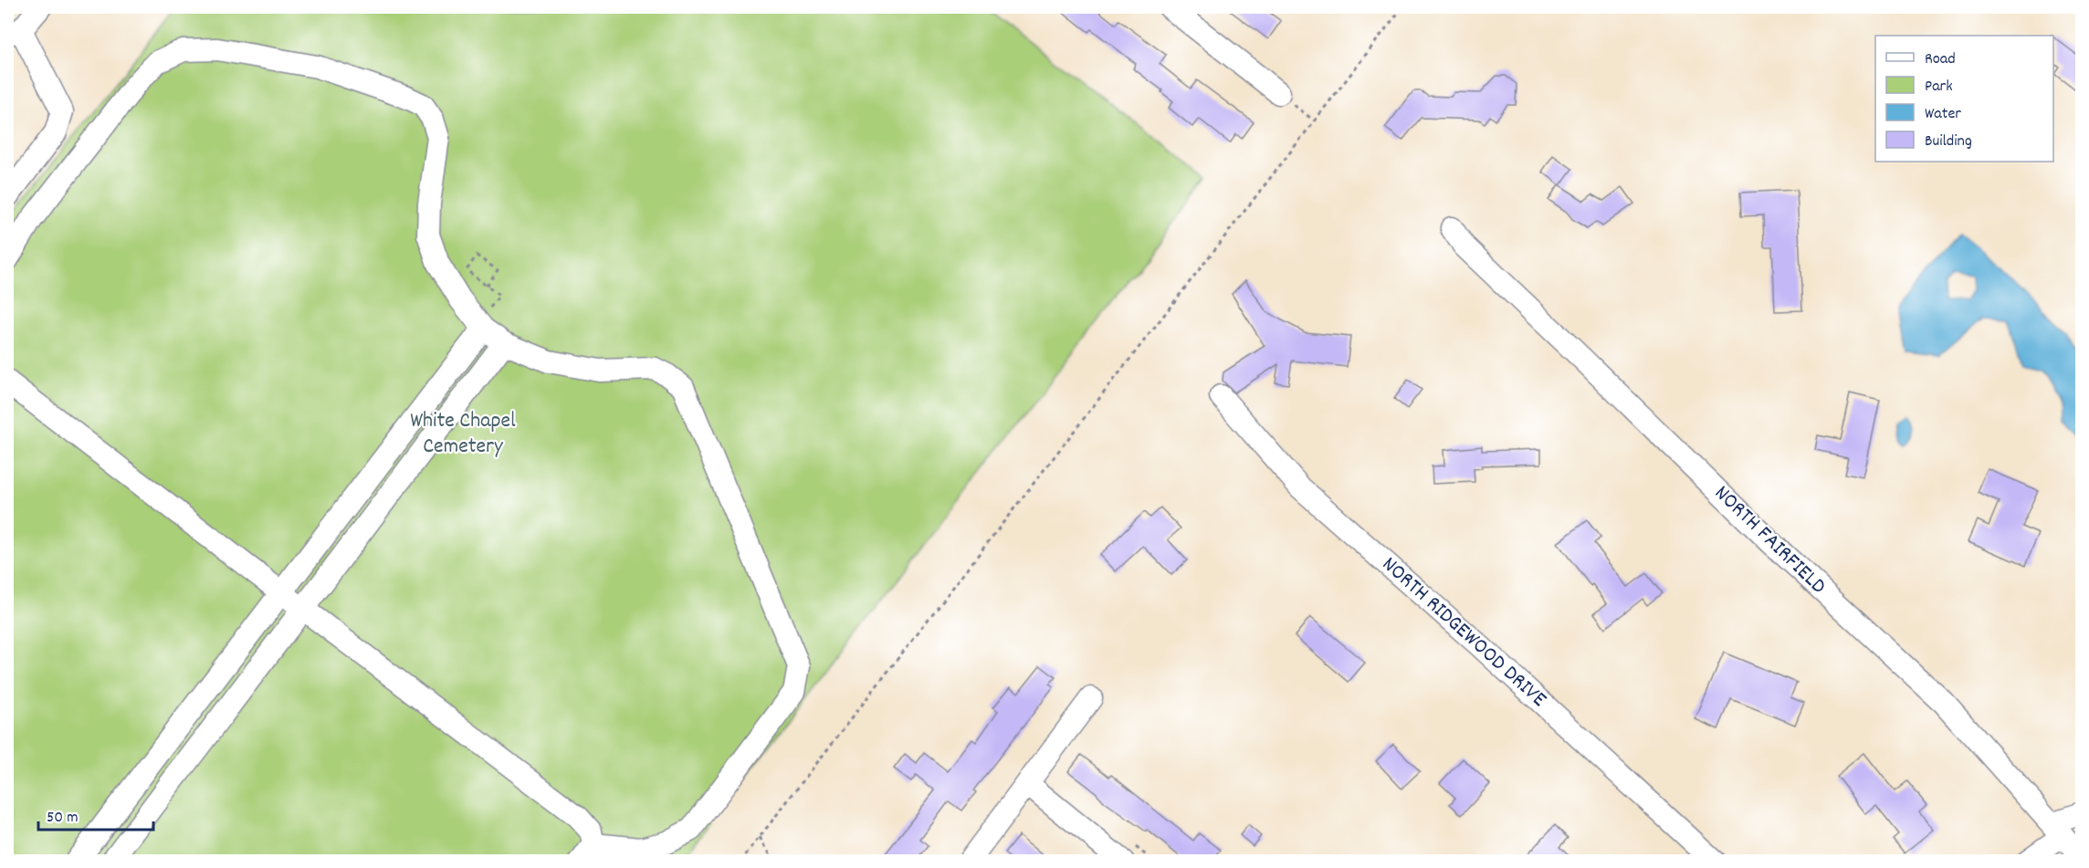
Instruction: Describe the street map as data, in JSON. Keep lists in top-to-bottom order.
{
  "streets": {
    "street": ["NORTH FAIRFIELD", "NORTH RIDGEWOOD DRIVE"]
  },
  "parks": ["White Chapel Cemetery"],
  "legend": [
    "Road",
    "Park",
    "Water",
    "Building"
  ],
  "scale_bar": "50 m"
}
